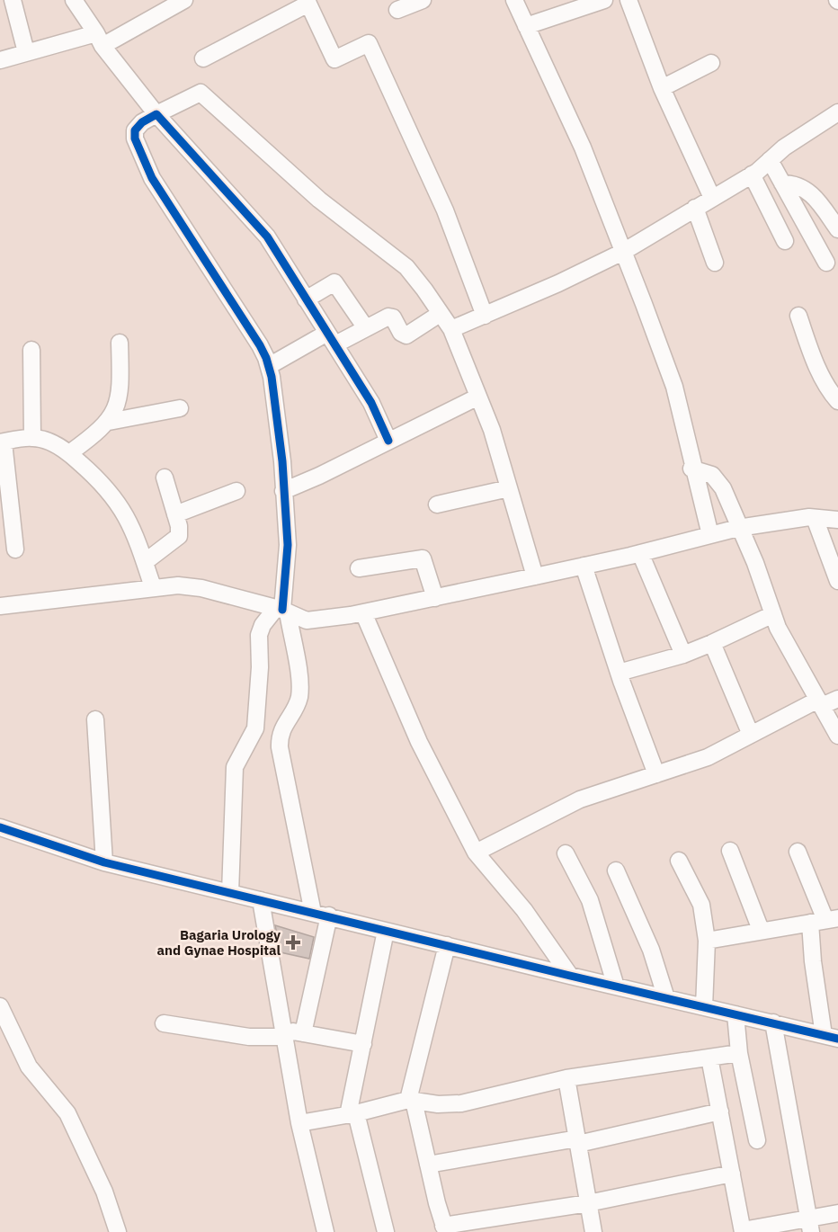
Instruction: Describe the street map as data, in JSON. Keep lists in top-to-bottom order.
{
  "places": {
    "health": ["Bagaria Urology and Gynae Hospital"]
  }
}
